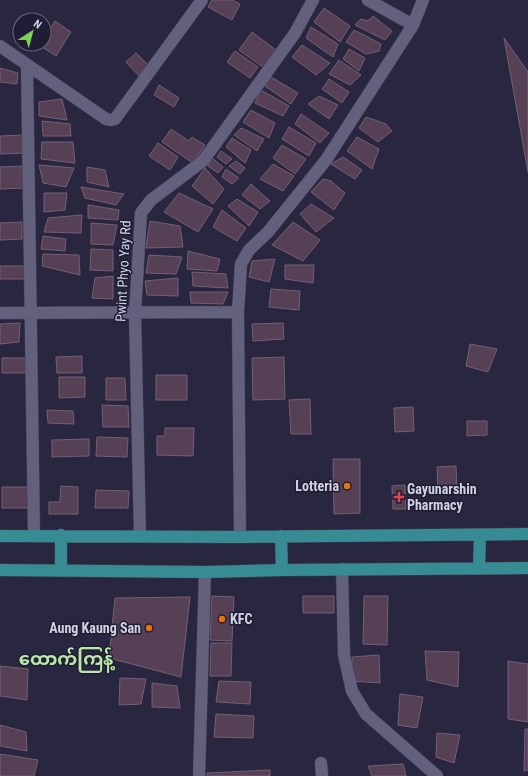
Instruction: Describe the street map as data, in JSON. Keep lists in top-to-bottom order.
{
  "streets": {
    "street": ["Pwint Phyo Yay Rd"]
  },
  "districts": ["ထောက်ကြန့်"],
  "places": {
    "other": ["Lotteria", "KFC", "Aung Kaung San"],
    "health": ["Gayunarshin Pharmacy"]
  },
  "north": "top right"
}
